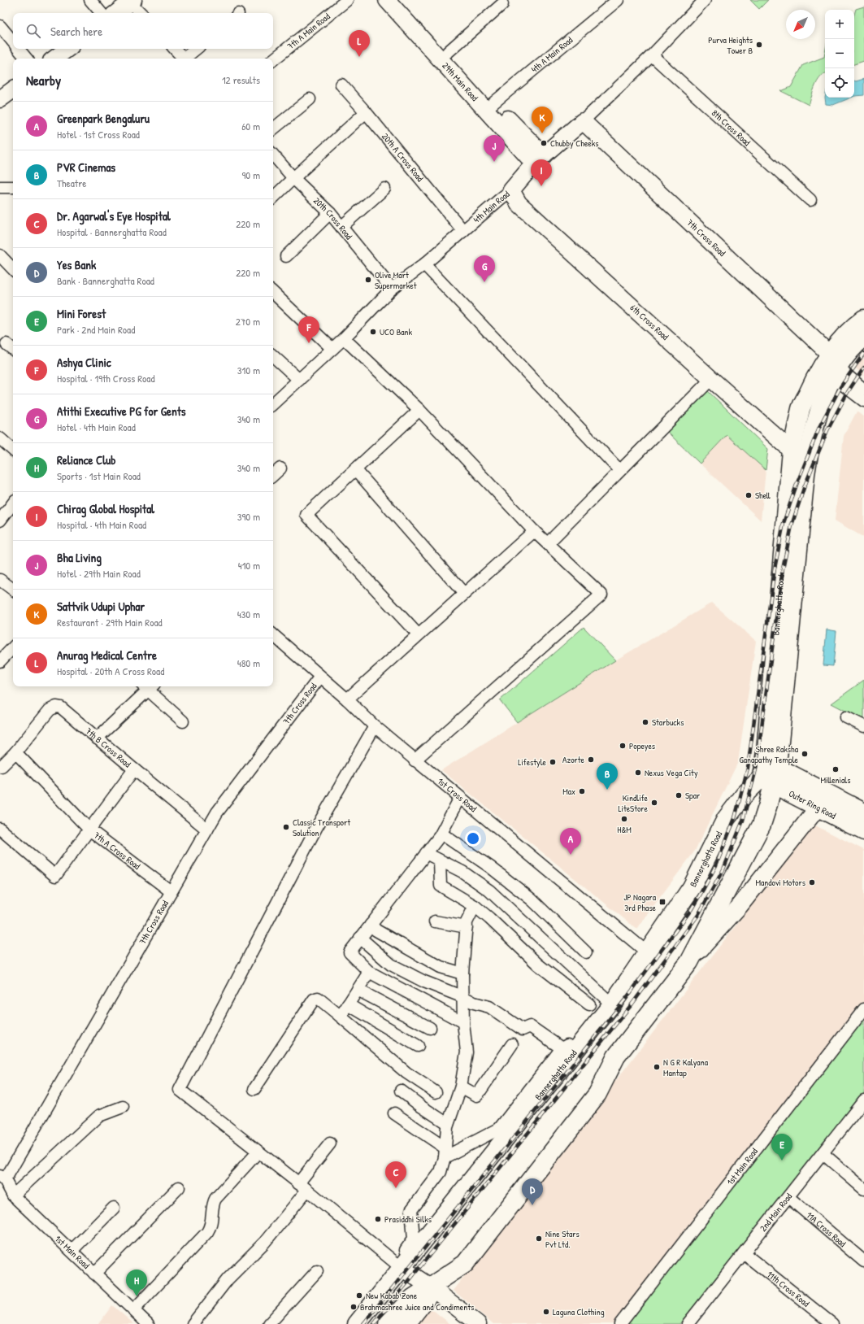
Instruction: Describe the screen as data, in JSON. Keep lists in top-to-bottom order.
{
  "streets": {
    "main road": [
      "29th Main Road",
      "4th Main Road",
      "7th Cross Road",
      "6th Cross Road",
      "Bannerghatta Road",
      "Outer Ring Road"
    ],
    "street": [
      "7th A Main Road",
      "4th A Main Road",
      "8th Cross Road",
      "20th A Cross Road",
      "20th Cross Road",
      "7th B Cross Road",
      "1st Cross Road",
      "7th A Cross Road",
      "1st Main Road",
      "2nd Main Road",
      "11A Cross Road",
      "11th Cross Road"
    ]
  },
  "crossings": [
    ["4th A Main Road", "29th Main Road"],
    ["29th Main Road", "4th Main Road"],
    ["8th Cross Road", "4th Main Road"],
    ["20th A Cross Road", "4th Main Road"],
    ["4th Main Road", "20th Cross Road"],
    ["4th Main Road", "7th Cross Road"],
    ["4th Main Road", "6th Cross Road"],
    ["7th Cross Road", "Bannerghatta Road"],
    ["7th Cross Road", "7th B Cross Road"],
    ["7th Cross Road", "1st Cross Road"],
    ["7th Cross Road", "7th A Cross Road"],
    ["7th Cross Road", "1st Main Road"],
    ["6th Cross Road", "Bannerghatta Road"],
    ["Bannerghatta Road", "1st Cross Road"],
    ["Bannerghatta Road", "Outer Ring Road"],
    ["2nd Main Road", "11A Cross Road"],
    ["2nd Main Road", "11th Cross Road"]
  ],
  "places": {
    "other": [
      "Purva Heights Tower B",
      "Chubby Cheeks",
      "Olive Mart Supermarket",
      "UCO Bank",
      "Shell",
      "Starbucks",
      "Popeyes",
      "Shree Raksha Ganapathy Temple",
      "Azorte",
      "Lifestyle",
      "Millenials",
      "Nexus Vega City",
      "Max",
      "Spar",
      "Kindlife LiteStore",
      "H&M",
      "Classic Transport Solution",
      "Mandovi Motors",
      "N G R Kalyana Mantap",
      "Prasiddhi Silks",
      "Nine Stars Pvt Ltd.",
      "New Kabab Zone",
      "Brahmashree Juice and Condiments",
      "Laguna Clothing"
    ],
    "transit": ["JP Nagara 3rd Phase"]
  },
  "north": "bottom left",
  "page": {
    "map_buttons": ["+", "−"],
    "search": "Search here",
    "pins": [
      "L",
      "K",
      "J",
      "I",
      "G",
      "F",
      "B",
      "A",
      "E",
      "C",
      "D",
      "H"
    ],
    "heading": ["Nearby", "12 results"],
    "list": [
      {
        "mark": "A",
        "name": "Greenpark Bengaluru",
        "note": "Hotel · 1st Cross Road",
        "value": "60 m"
      },
      {
        "mark": "B",
        "name": "PVR Cinemas",
        "note": "Theatre",
        "value": "90 m"
      },
      {
        "mark": "C",
        "name": "Dr. Agarwal's Eye Hospital",
        "note": "Hospital · Bannerghatta Road",
        "value": "220 m"
      },
      {
        "mark": "D",
        "name": "Yes Bank",
        "note": "Bank · Bannerghatta Road",
        "value": "220 m"
      },
      {
        "mark": "E",
        "name": "Mini Forest",
        "note": "Park · 2nd Main Road",
        "value": "270 m"
      },
      {
        "mark": "F",
        "name": "Ashya Clinic",
        "note": "Hospital · 19th Cross Road",
        "value": "310 m"
      },
      {
        "mark": "G",
        "name": "Atithi Executive PG for Gents",
        "note": "Hotel · 4th Main Road",
        "value": "340 m"
      },
      {
        "mark": "H",
        "name": "Reliance Club",
        "note": "Sports · 1st Main Road",
        "value": "340 m"
      },
      {
        "mark": "I",
        "name": "Chirag Global Hospital",
        "note": "Hospital · 4th Main Road",
        "value": "390 m"
      },
      {
        "mark": "J",
        "name": "Bha Living",
        "note": "Hotel · 29th Main Road",
        "value": "410 m"
      },
      {
        "mark": "K",
        "name": "Sattvik Udupi Uphar",
        "note": "Restaurant · 29th Main Road",
        "value": "430 m"
      },
      {
        "mark": "L",
        "name": "Anurag Medical Centre",
        "note": "Hospital · 20th A Cross Road",
        "value": "480 m"
      }
    ]
  }
}
